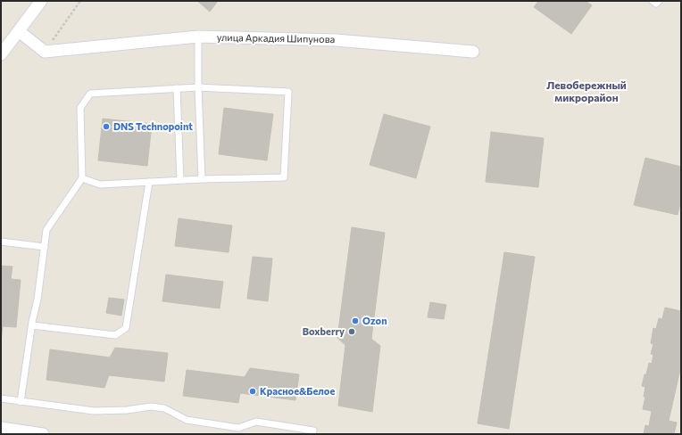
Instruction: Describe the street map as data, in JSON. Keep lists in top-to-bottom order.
{
  "streets": {
    "street": ["улица Аркадия Шипунова"]
  },
  "districts": ["Левобережный микрорайон"],
  "places": [
    "DNS Technopoint",
    "Ozon",
    "Boxberry",
    "Красное&Белое"
  ]
}
